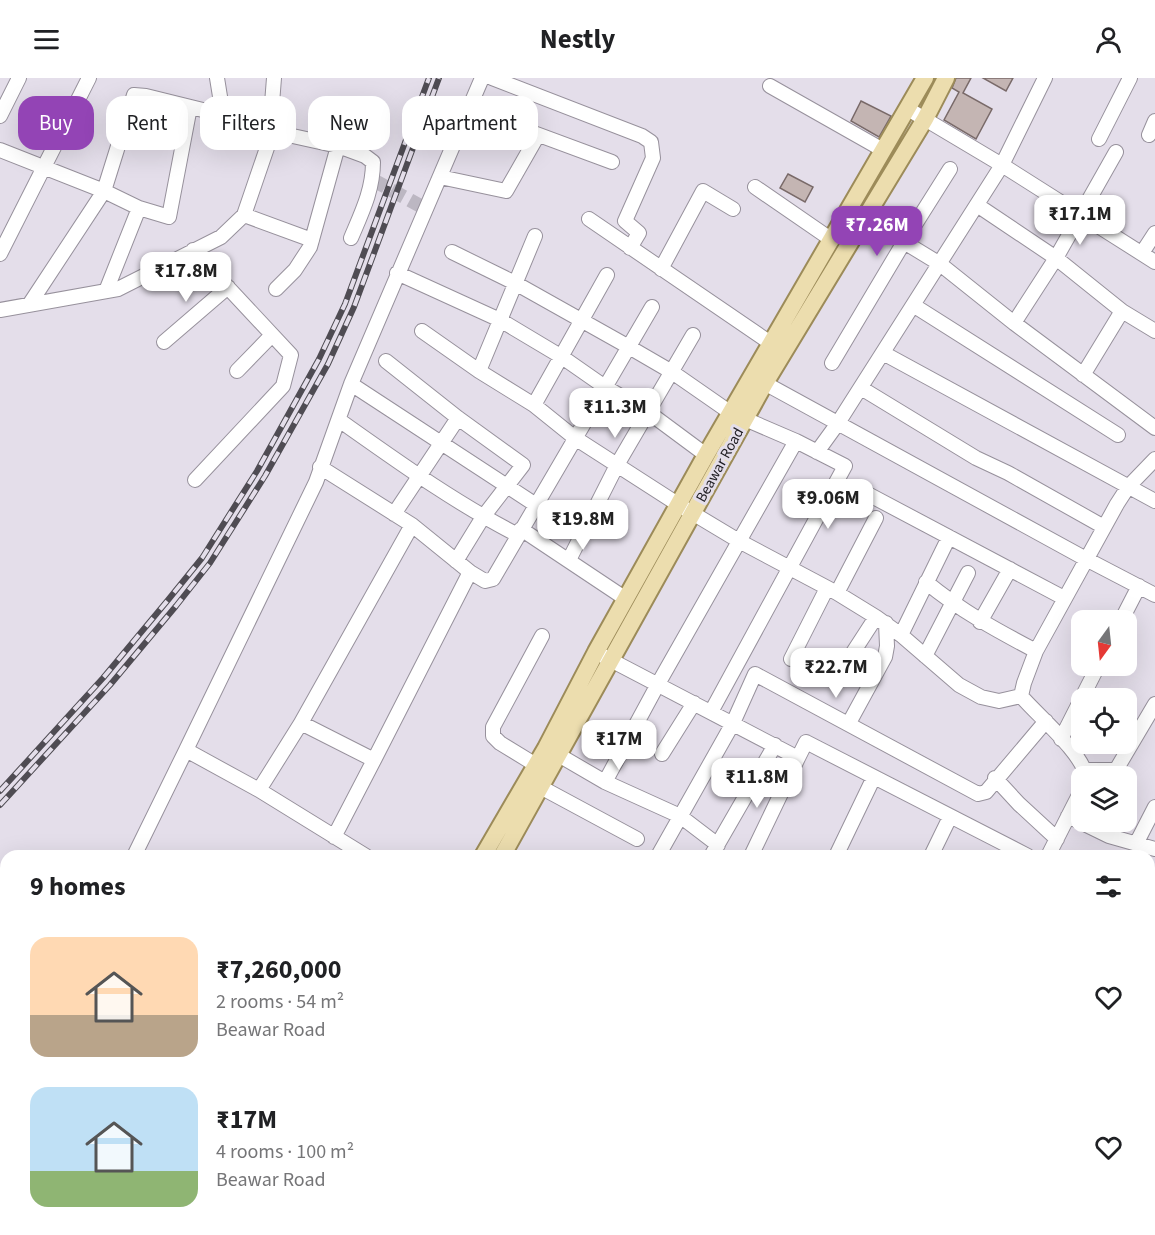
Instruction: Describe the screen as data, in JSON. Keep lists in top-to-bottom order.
{
  "streets": {
    "main road": ["Beawar Road"]
  },
  "north": "bottom",
  "page": {
    "header": "Nestly",
    "chip": [
      "Buy",
      "Rent",
      "Filters",
      "New",
      "Apartment"
    ],
    "price": [
      "₹17.1M",
      "₹7.26M",
      "₹17.8M",
      "₹11.3M",
      "₹9.06M",
      "₹19.8M",
      "₹22.7M",
      "₹17M",
      "₹11.8M"
    ],
    "heading": "9 homes",
    "list": [
      {
        "name": "₹7,260,000",
        "note": "2 rooms · 54 m² · Beawar Road"
      },
      {
        "name": "₹17M",
        "note": "4 rooms · 100 m² · Beawar Road"
      }
    ]
  }
}
